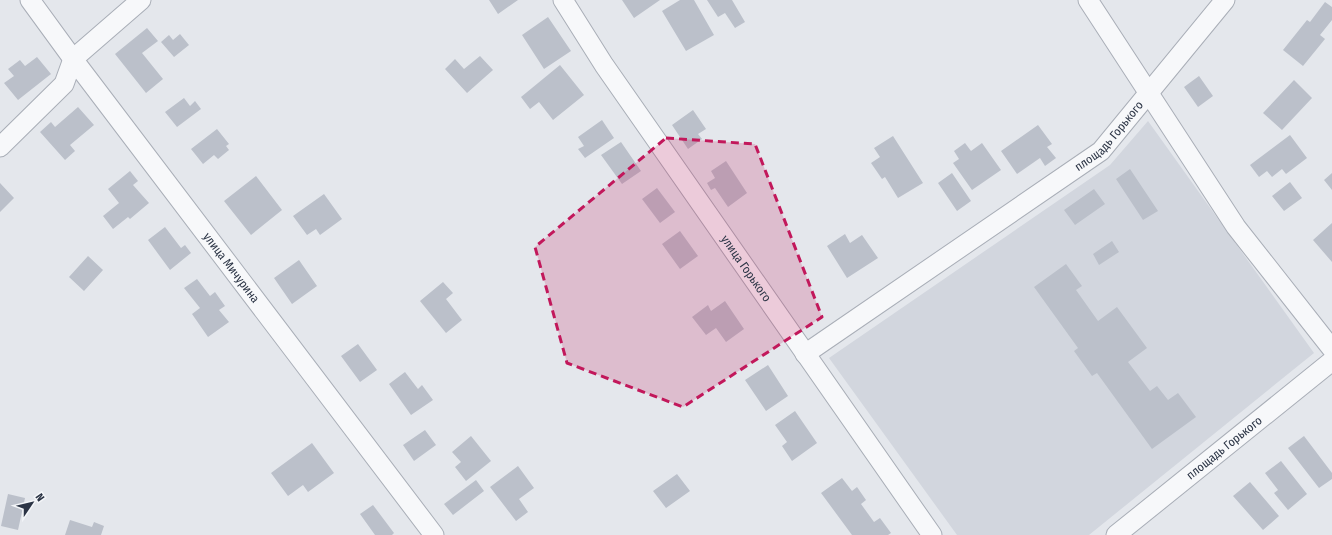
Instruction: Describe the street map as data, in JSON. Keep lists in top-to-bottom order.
{
  "streets": {
    "street": ["площадь Горького", "улица Мичурина", "улица Горького"]
  },
  "crossings": [
    ["площадь Горького", "улица Горького"]
  ],
  "north": "top right"
}
